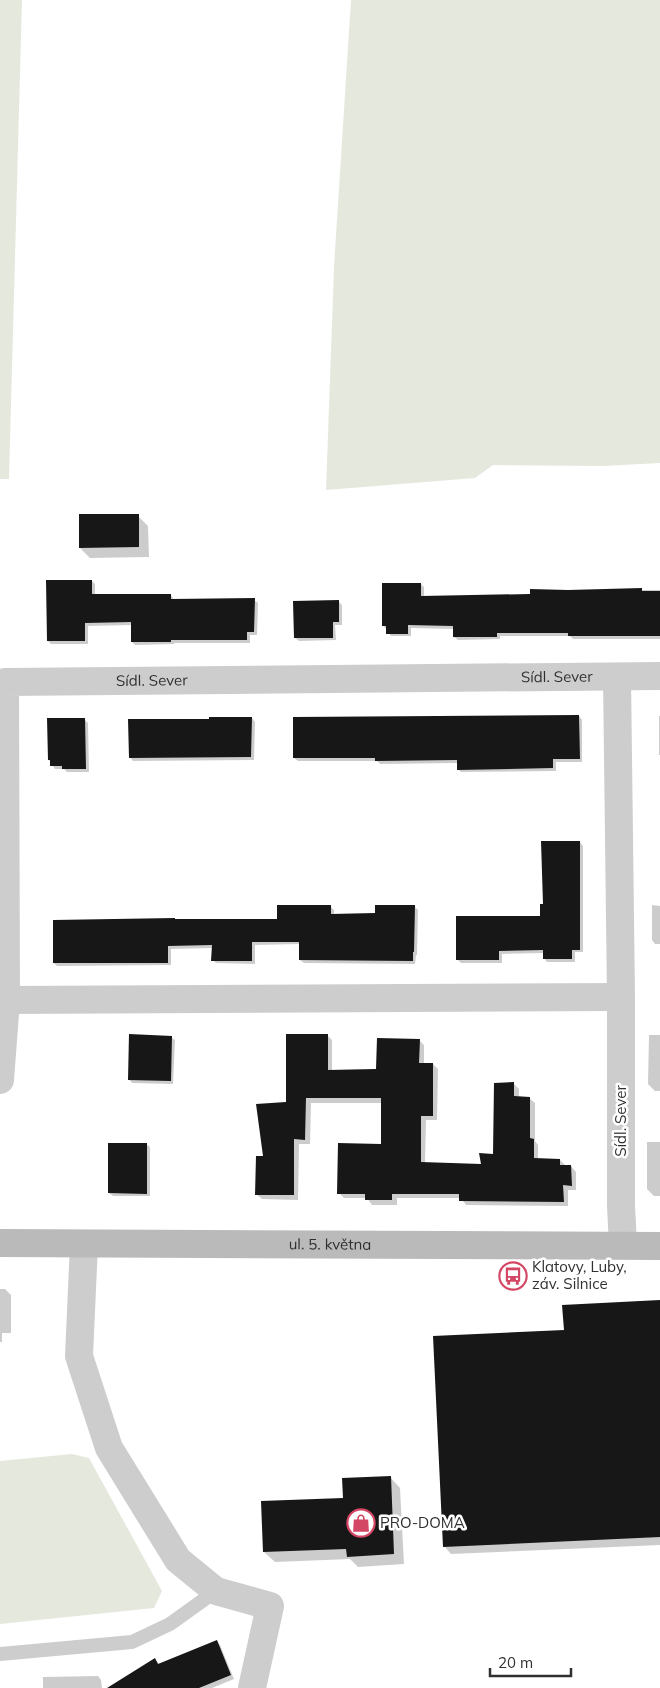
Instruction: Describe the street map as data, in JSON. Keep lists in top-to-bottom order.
{
  "streets": {
    "street": ["Sídl. Sever", "ul. 5. května"]
  },
  "crossings": [
    ["Sídl. Sever", "ul. 5. května"]
  ],
  "places": {
    "bus stop": ["Klatovy, Luby, záv. Silnice"],
    "shop": ["PRO-DOMA"]
  },
  "scale_bar": "20 m"
}
